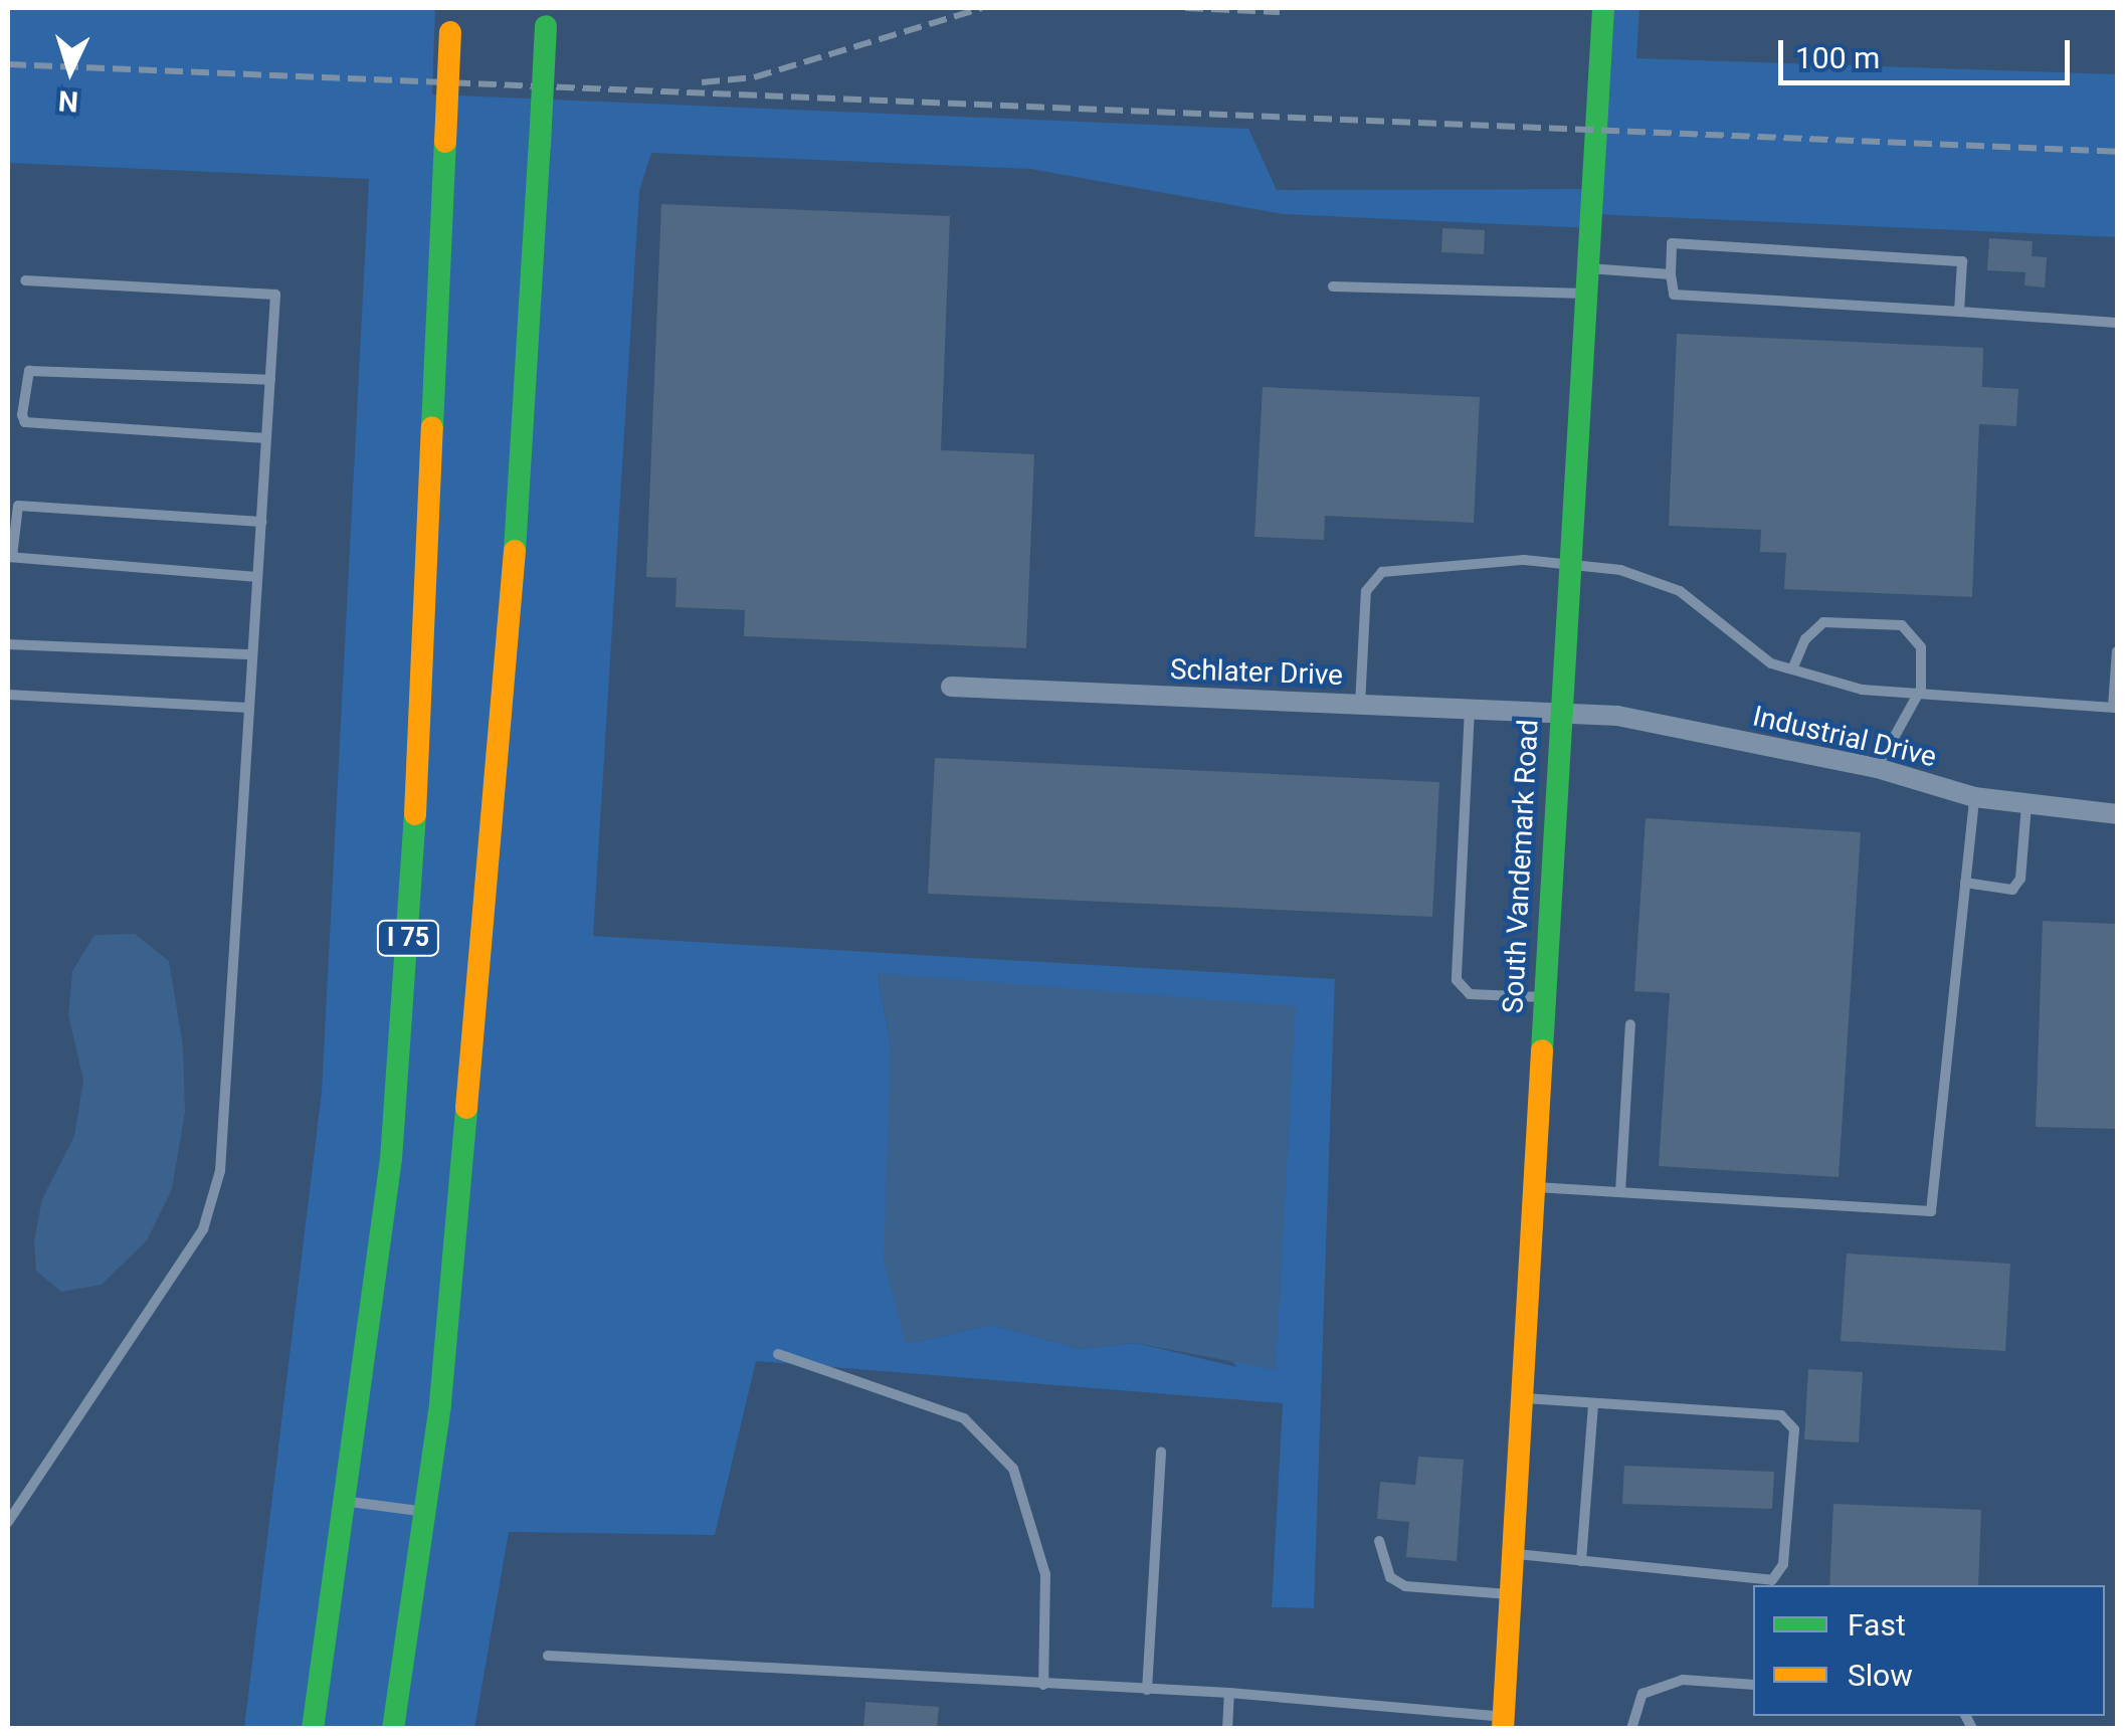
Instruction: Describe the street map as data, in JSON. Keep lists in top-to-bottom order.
{
  "streets": {
    "main road": ["South Vandemark Road", "I 75"],
    "street": ["Schlater Drive", "Industrial Drive"]
  },
  "crossings": [
    ["Schlater Drive", "Industrial Drive"],
    ["Schlater Drive", "South Vandemark Road"],
    ["Industrial Drive", "South Vandemark Road"]
  ],
  "legend": ["Fast", "Slow"],
  "scale_bar": "100 m",
  "north": "bottom"
}
